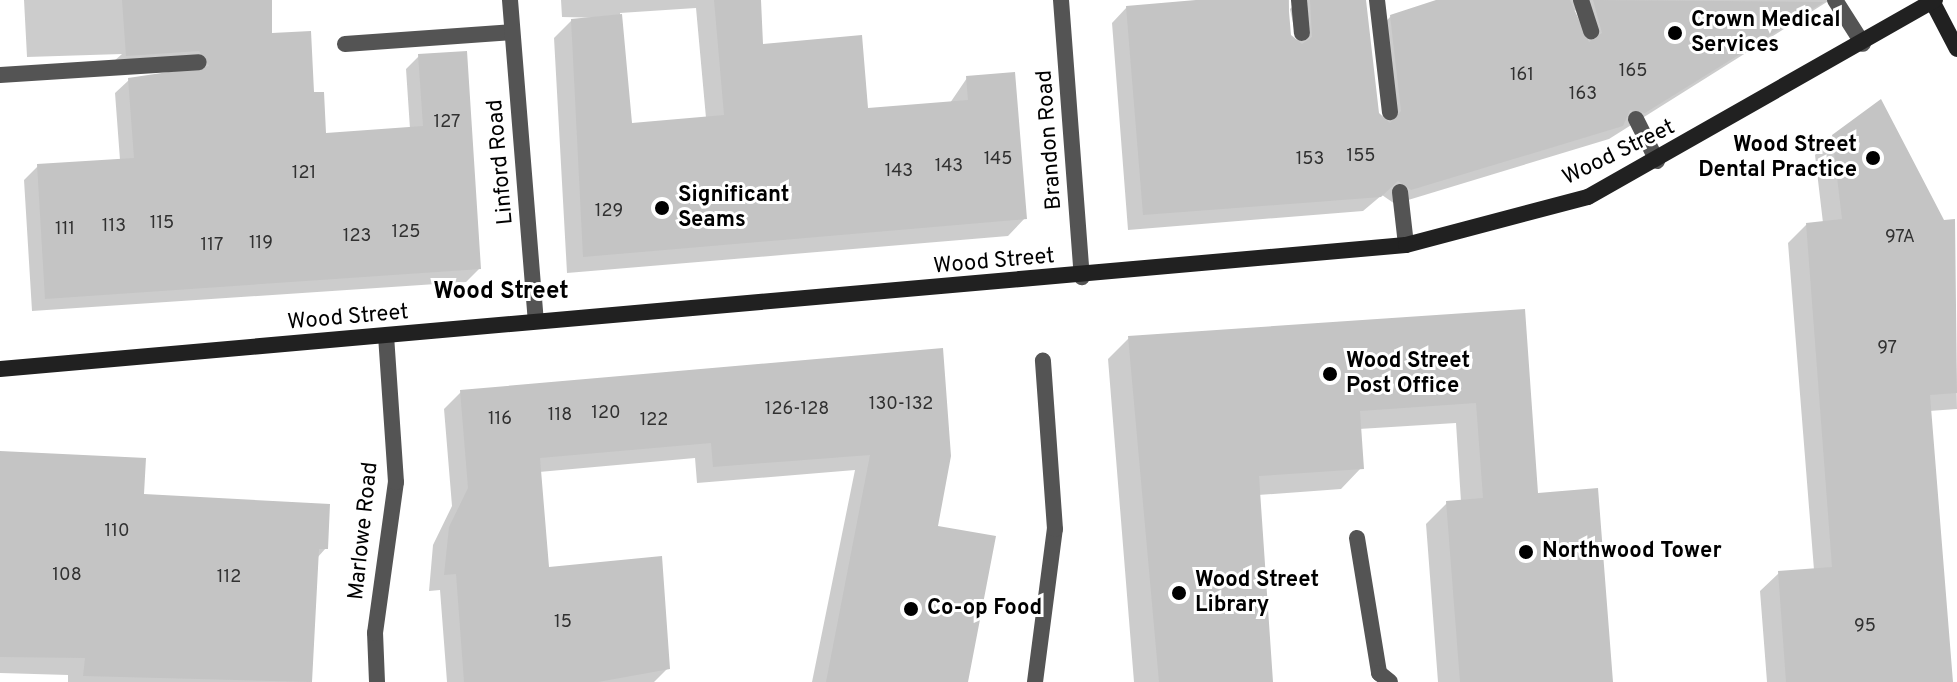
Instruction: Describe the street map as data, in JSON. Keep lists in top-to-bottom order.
{
  "streets": {
    "main road": ["Wood Street"],
    "street": ["Brandon Road", "Linford Road", "Marlowe Road"]
  },
  "crossings": [
    ["Brandon Road", "Wood Street"],
    ["Wood Street", "Linford Road"],
    ["Wood Street", "Marlowe Road"]
  ],
  "districts": ["Wood Street"],
  "places": [
    "Crown Medical Services",
    "Wood Street Dental Practice",
    "Significant Seams",
    "Wood Street Post Office",
    "Northwood Tower",
    "Wood Street Library",
    "Co-op Food"
  ],
  "house_numbers": [
    "165",
    "161",
    "163",
    "127",
    "155",
    "145",
    "153",
    "143",
    "143",
    "121",
    "129",
    "115",
    "113",
    "111",
    "125",
    "123",
    "97A",
    "119",
    "117",
    "97",
    "130-132",
    "126-128",
    "120",
    "118",
    "116",
    "122",
    "110",
    "108",
    "112",
    "15",
    "95"
  ]
}
